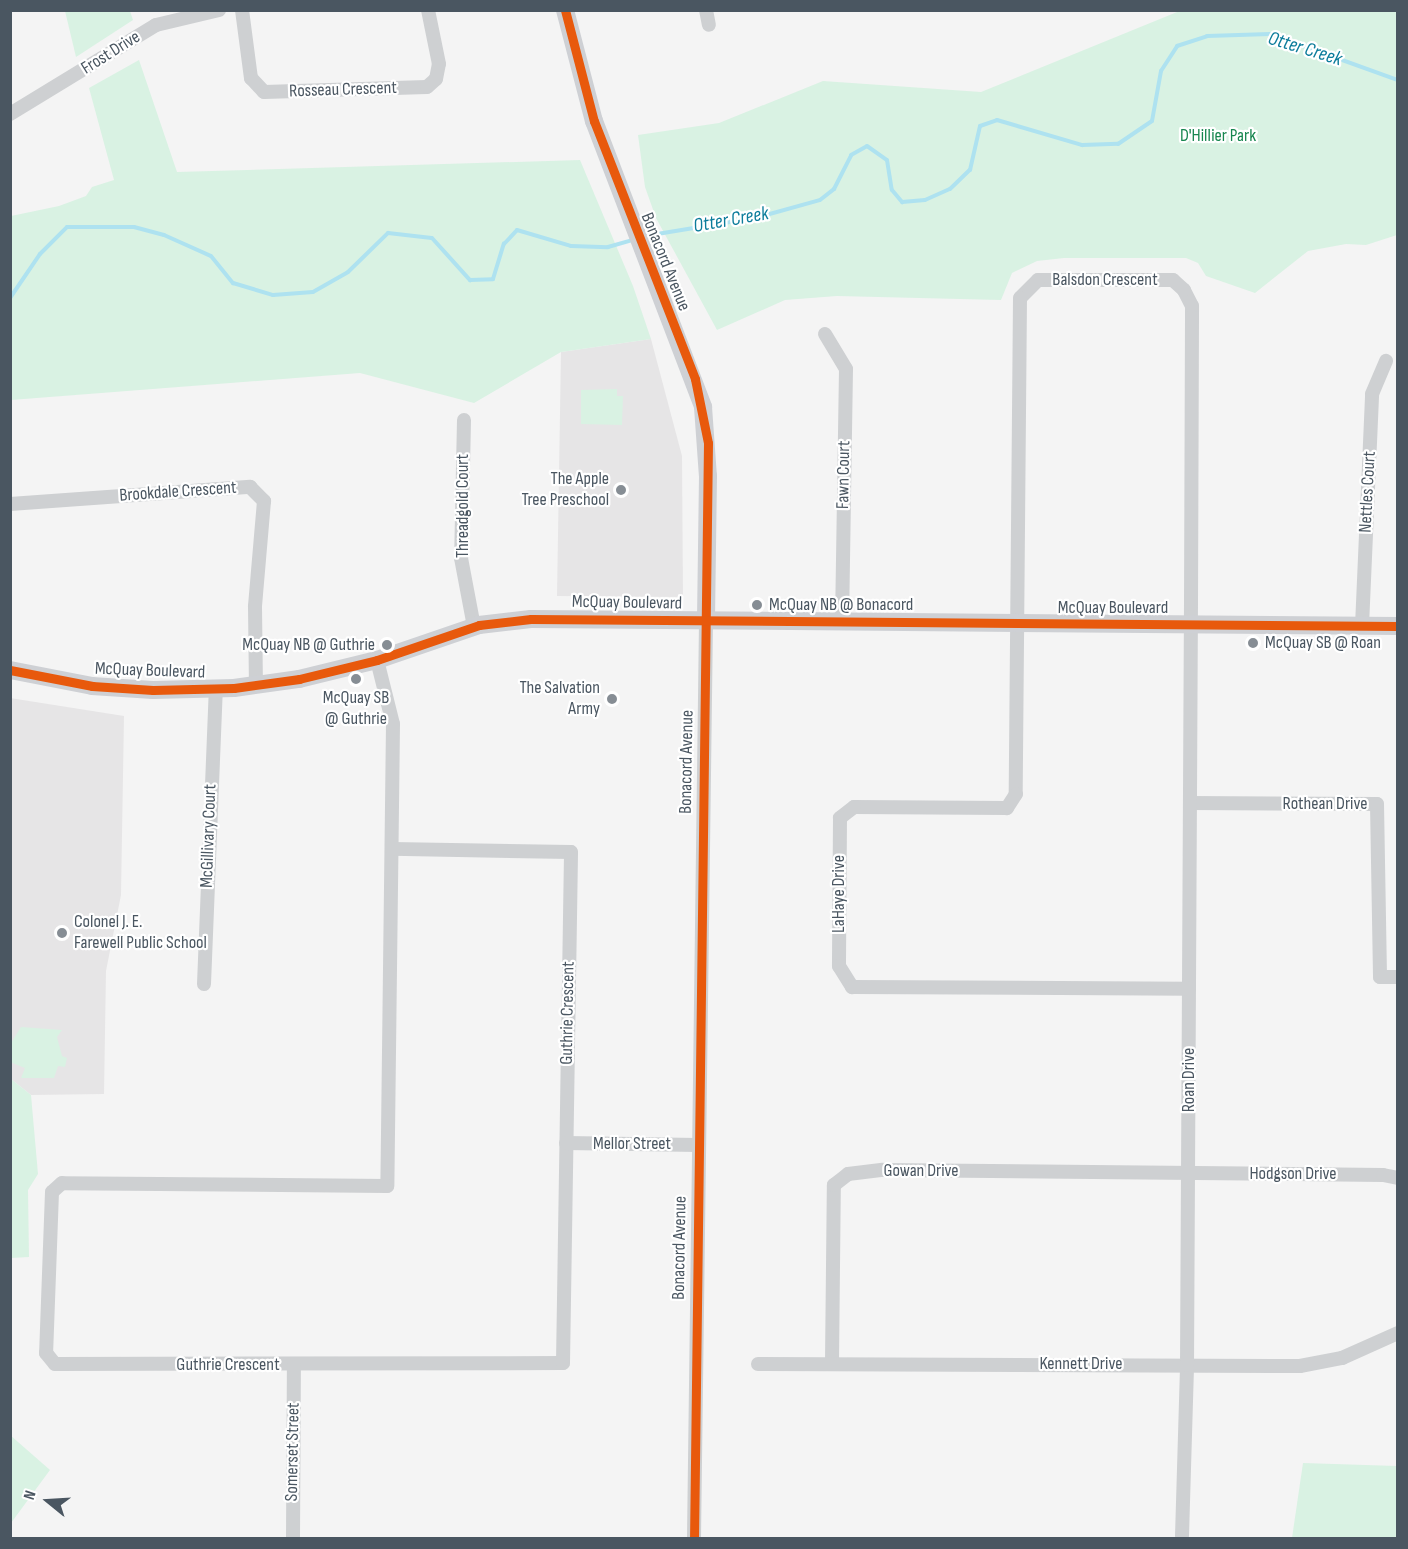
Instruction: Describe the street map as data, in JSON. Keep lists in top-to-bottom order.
{
  "streets": {
    "street": [
      "Frost Drive",
      "Rosseau Crescent",
      "Bonacord Avenue",
      "Balsdon Crescent",
      "Fawn Court",
      "Brookdale Crescent",
      "Nettles Court",
      "Threadgold Court",
      "McQuay Boulevard",
      "Rothean Drive",
      "McGillivary Court",
      "LaHaye Drive",
      "Guthrie Crescent",
      "Roan Drive",
      "Mellor Street",
      "Gowan Drive",
      "Hodgson Drive",
      "Kennett Drive",
      "Somerset Street"
    ]
  },
  "crossings": [
    ["Bonacord Avenue", "McQuay Boulevard"],
    ["Bonacord Avenue", "Mellor Street"],
    ["Balsdon Crescent", "McQuay Boulevard"],
    ["Balsdon Crescent", "LaHaye Drive"],
    ["Balsdon Crescent", "Roan Drive"],
    ["Fawn Court", "McQuay Boulevard"],
    ["Brookdale Crescent", "McQuay Boulevard"],
    ["Nettles Court", "McQuay Boulevard"],
    ["Threadgold Court", "McQuay Boulevard"],
    ["McQuay Boulevard", "McGillivary Court"],
    ["McQuay Boulevard", "LaHaye Drive"],
    ["McQuay Boulevard", "Guthrie Crescent"],
    ["McQuay Boulevard", "Roan Drive"],
    ["Rothean Drive", "Roan Drive"],
    ["LaHaye Drive", "Roan Drive"],
    ["Guthrie Crescent", "Mellor Street"],
    ["Guthrie Crescent", "Somerset Street"],
    ["Roan Drive", "Gowan Drive"],
    ["Roan Drive", "Hodgson Drive"],
    ["Roan Drive", "Kennett Drive"],
    ["Gowan Drive", "Hodgson Drive"],
    ["Gowan Drive", "Kennett Drive"]
  ],
  "water": ["Otter Creek"],
  "parks": ["D'Hillier Park"],
  "places": [
    "The Apple Tree Preschool",
    "McQuay NB @ Bonacord",
    "McQuay SB @ Roan",
    "McQuay NB @ Guthrie",
    "McQuay SB @ Guthrie",
    "The Salvation Army",
    "Colonel J. E. Farewell Public School"
  ],
  "north": "left"
}
